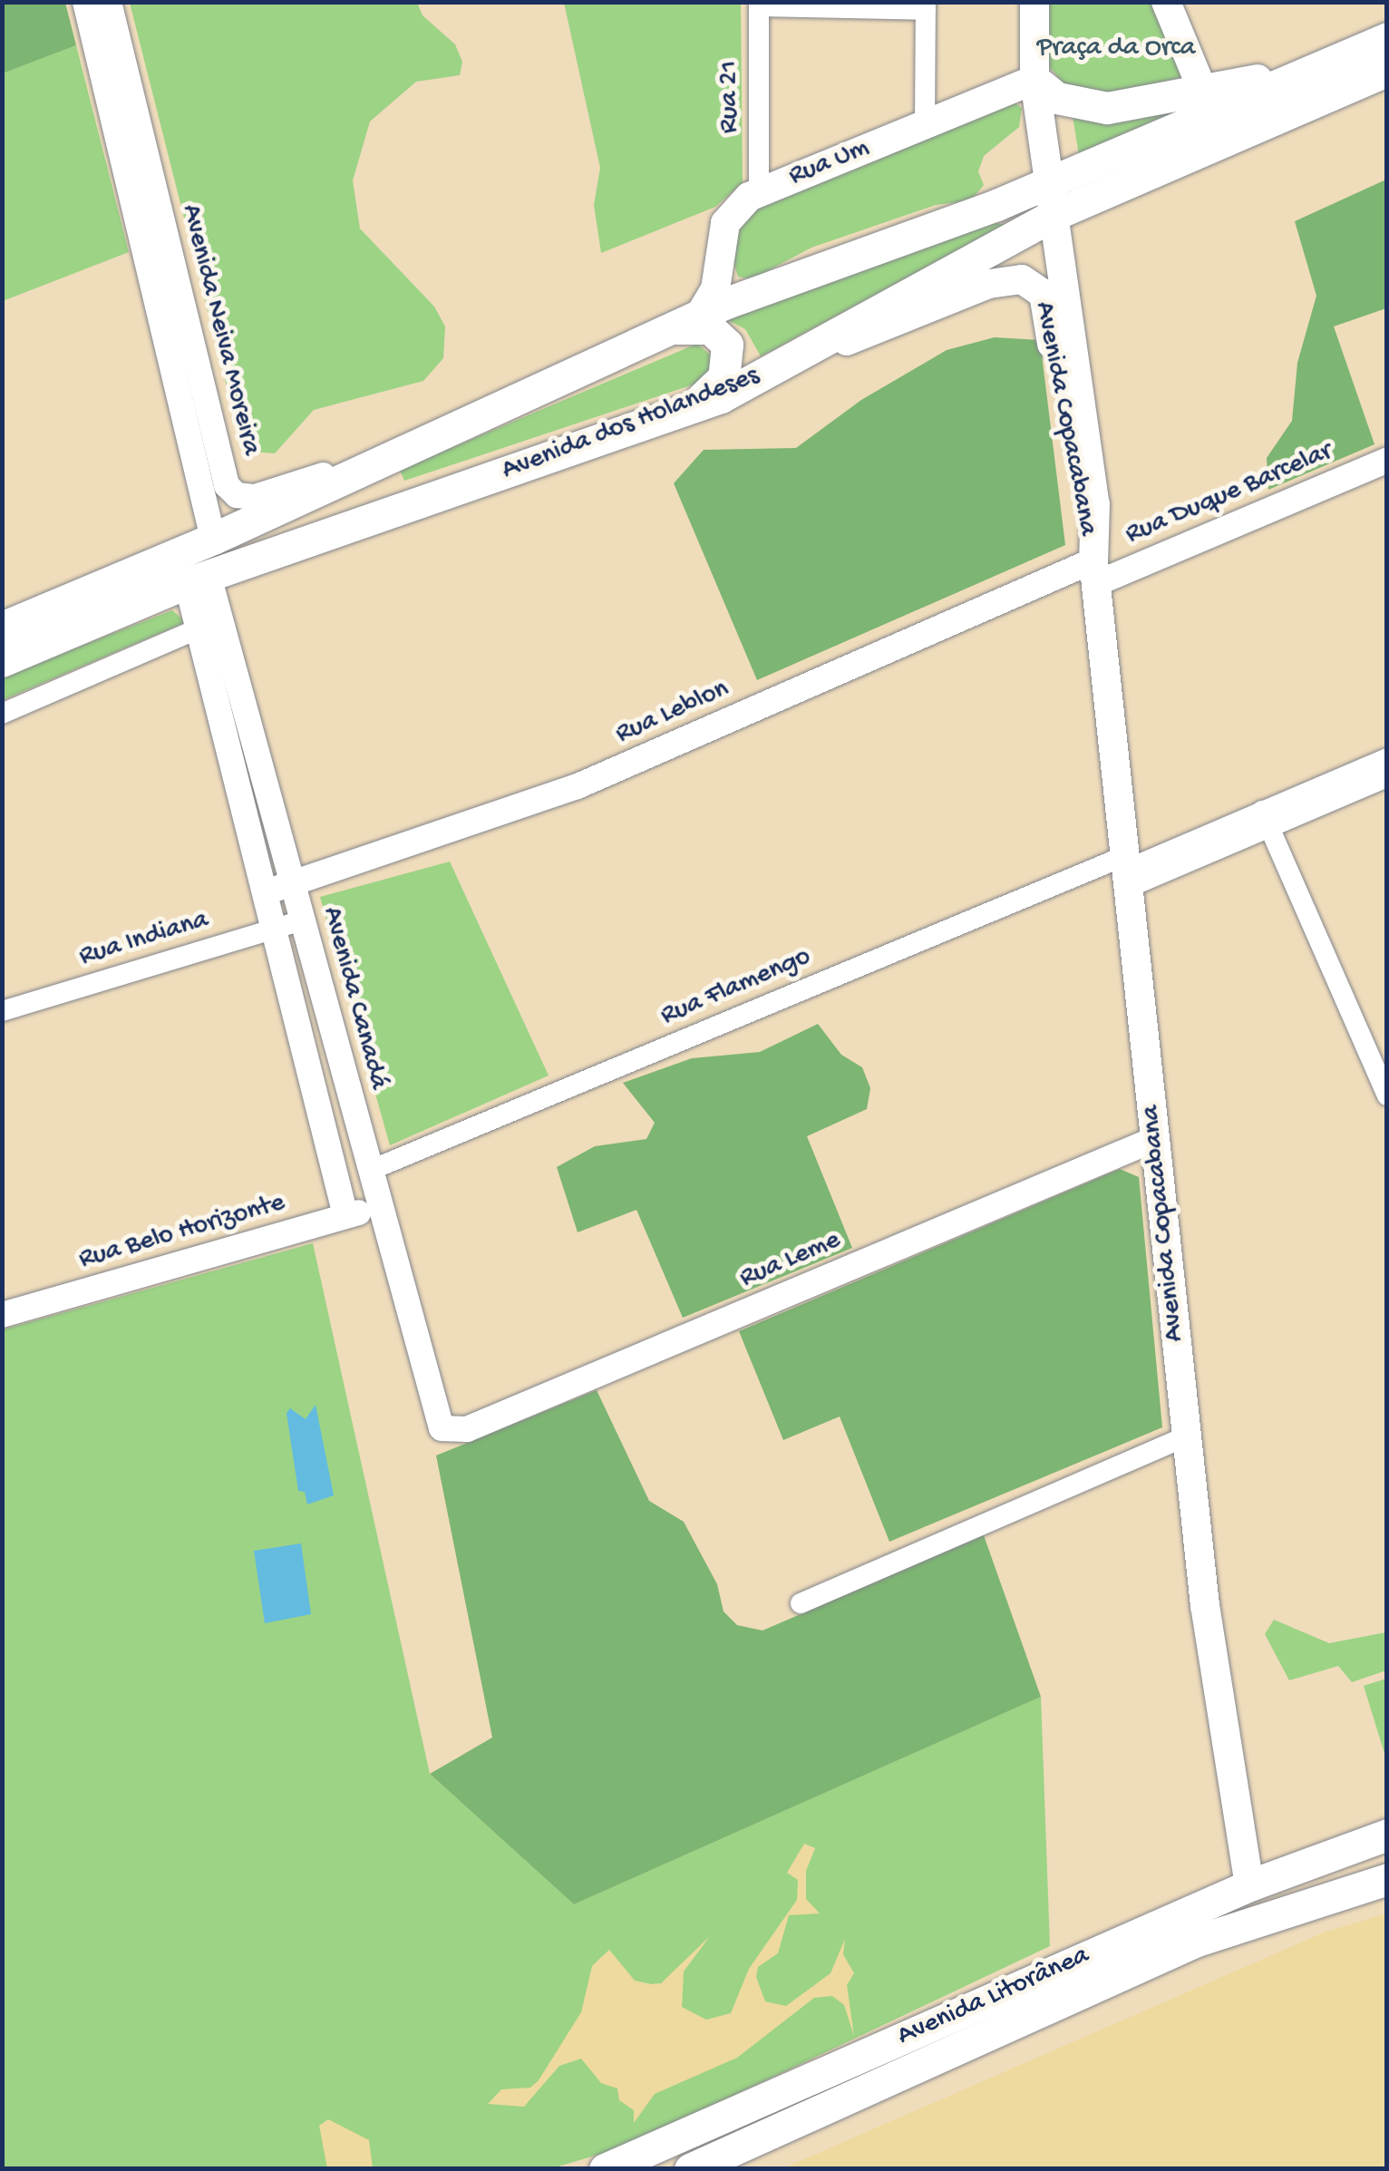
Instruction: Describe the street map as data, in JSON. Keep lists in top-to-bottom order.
{
  "streets": {
    "main road": [
      "Rua Um",
      "Avenida Copacabana",
      "Avenida dos Holandeses",
      "Avenida Litorânea"
    ],
    "street": [
      "Rua 21",
      "Avenida Neiva Moreira",
      "Rua Duque Barcelar",
      "Rua Leblon",
      "Rua Indiana",
      "Rua Flamengo",
      "Avenida Canadá",
      "Rua Belo Horizonte",
      "Rua Leme"
    ]
  },
  "crossings": [
    ["Rua 21", "Rua Um"],
    ["Rua Um", "Avenida Copacabana"],
    ["Avenida Copacabana", "Avenida dos Holandeses"],
    ["Avenida Copacabana", "Rua Duque Barcelar"],
    ["Avenida Copacabana", "Rua Leblon"],
    ["Avenida Copacabana", "Rua Flamengo"],
    ["Avenida Copacabana", "Rua Leme"],
    ["Avenida Copacabana", "Avenida Litorânea"],
    ["Avenida dos Holandeses", "Avenida Canadá"],
    ["Rua Duque Barcelar", "Rua Leblon"],
    ["Rua Leblon", "Avenida Canadá"],
    ["Rua Indiana", "Avenida Canadá"],
    ["Rua Flamengo", "Avenida Canadá"],
    ["Avenida Canadá", "Rua Belo Horizonte"],
    ["Avenida Canadá", "Rua Leme"]
  ],
  "parks": ["Praça da Orca"]
}
